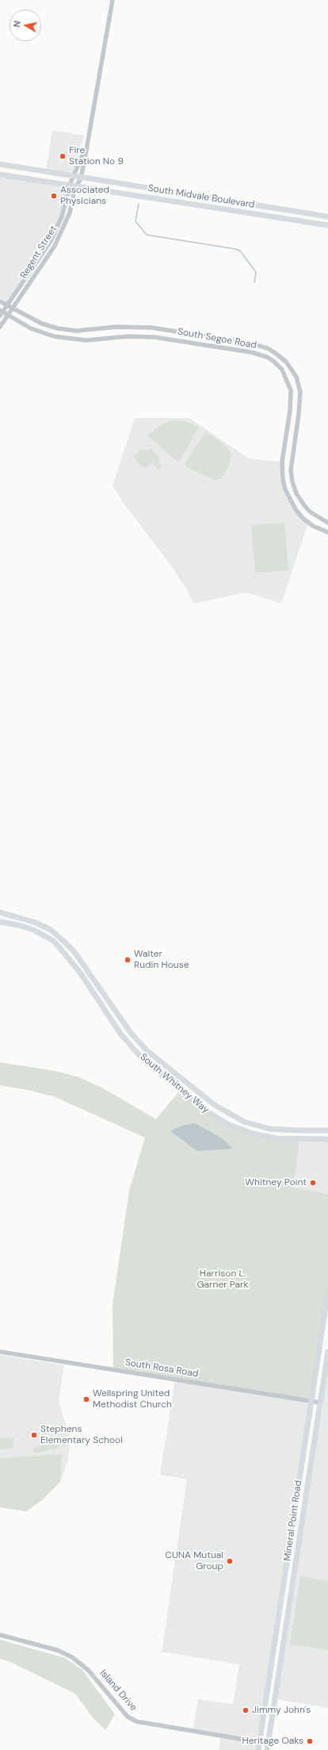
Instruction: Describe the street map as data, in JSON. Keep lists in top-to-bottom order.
{
  "streets": {
    "main road": ["South Midvale Boulevard", "South Whitney Way", "Mineral Point Road"],
    "street": [
      "Regent Street",
      "South Segoe Road",
      "South Rosa Road",
      "Island Drive"
    ]
  },
  "crossings": [
    ["South Midvale Boulevard", "Regent Street"],
    ["Regent Street", "South Segoe Road"],
    ["South Rosa Road", "Mineral Point Road"],
    ["Mineral Point Road", "Island Drive"]
  ],
  "parks": ["Harrison L. Garner Park"],
  "places": [
    "Fire Station No 9",
    "Associated Physicians",
    "Walter Rudin House",
    "Whitney Point",
    "Wellspring United Methodist Church",
    "Stephens Elementary School",
    "CUNA Mutual Group",
    "Jimmy John's",
    "Heritage Oaks"
  ],
  "north": "left"
}
